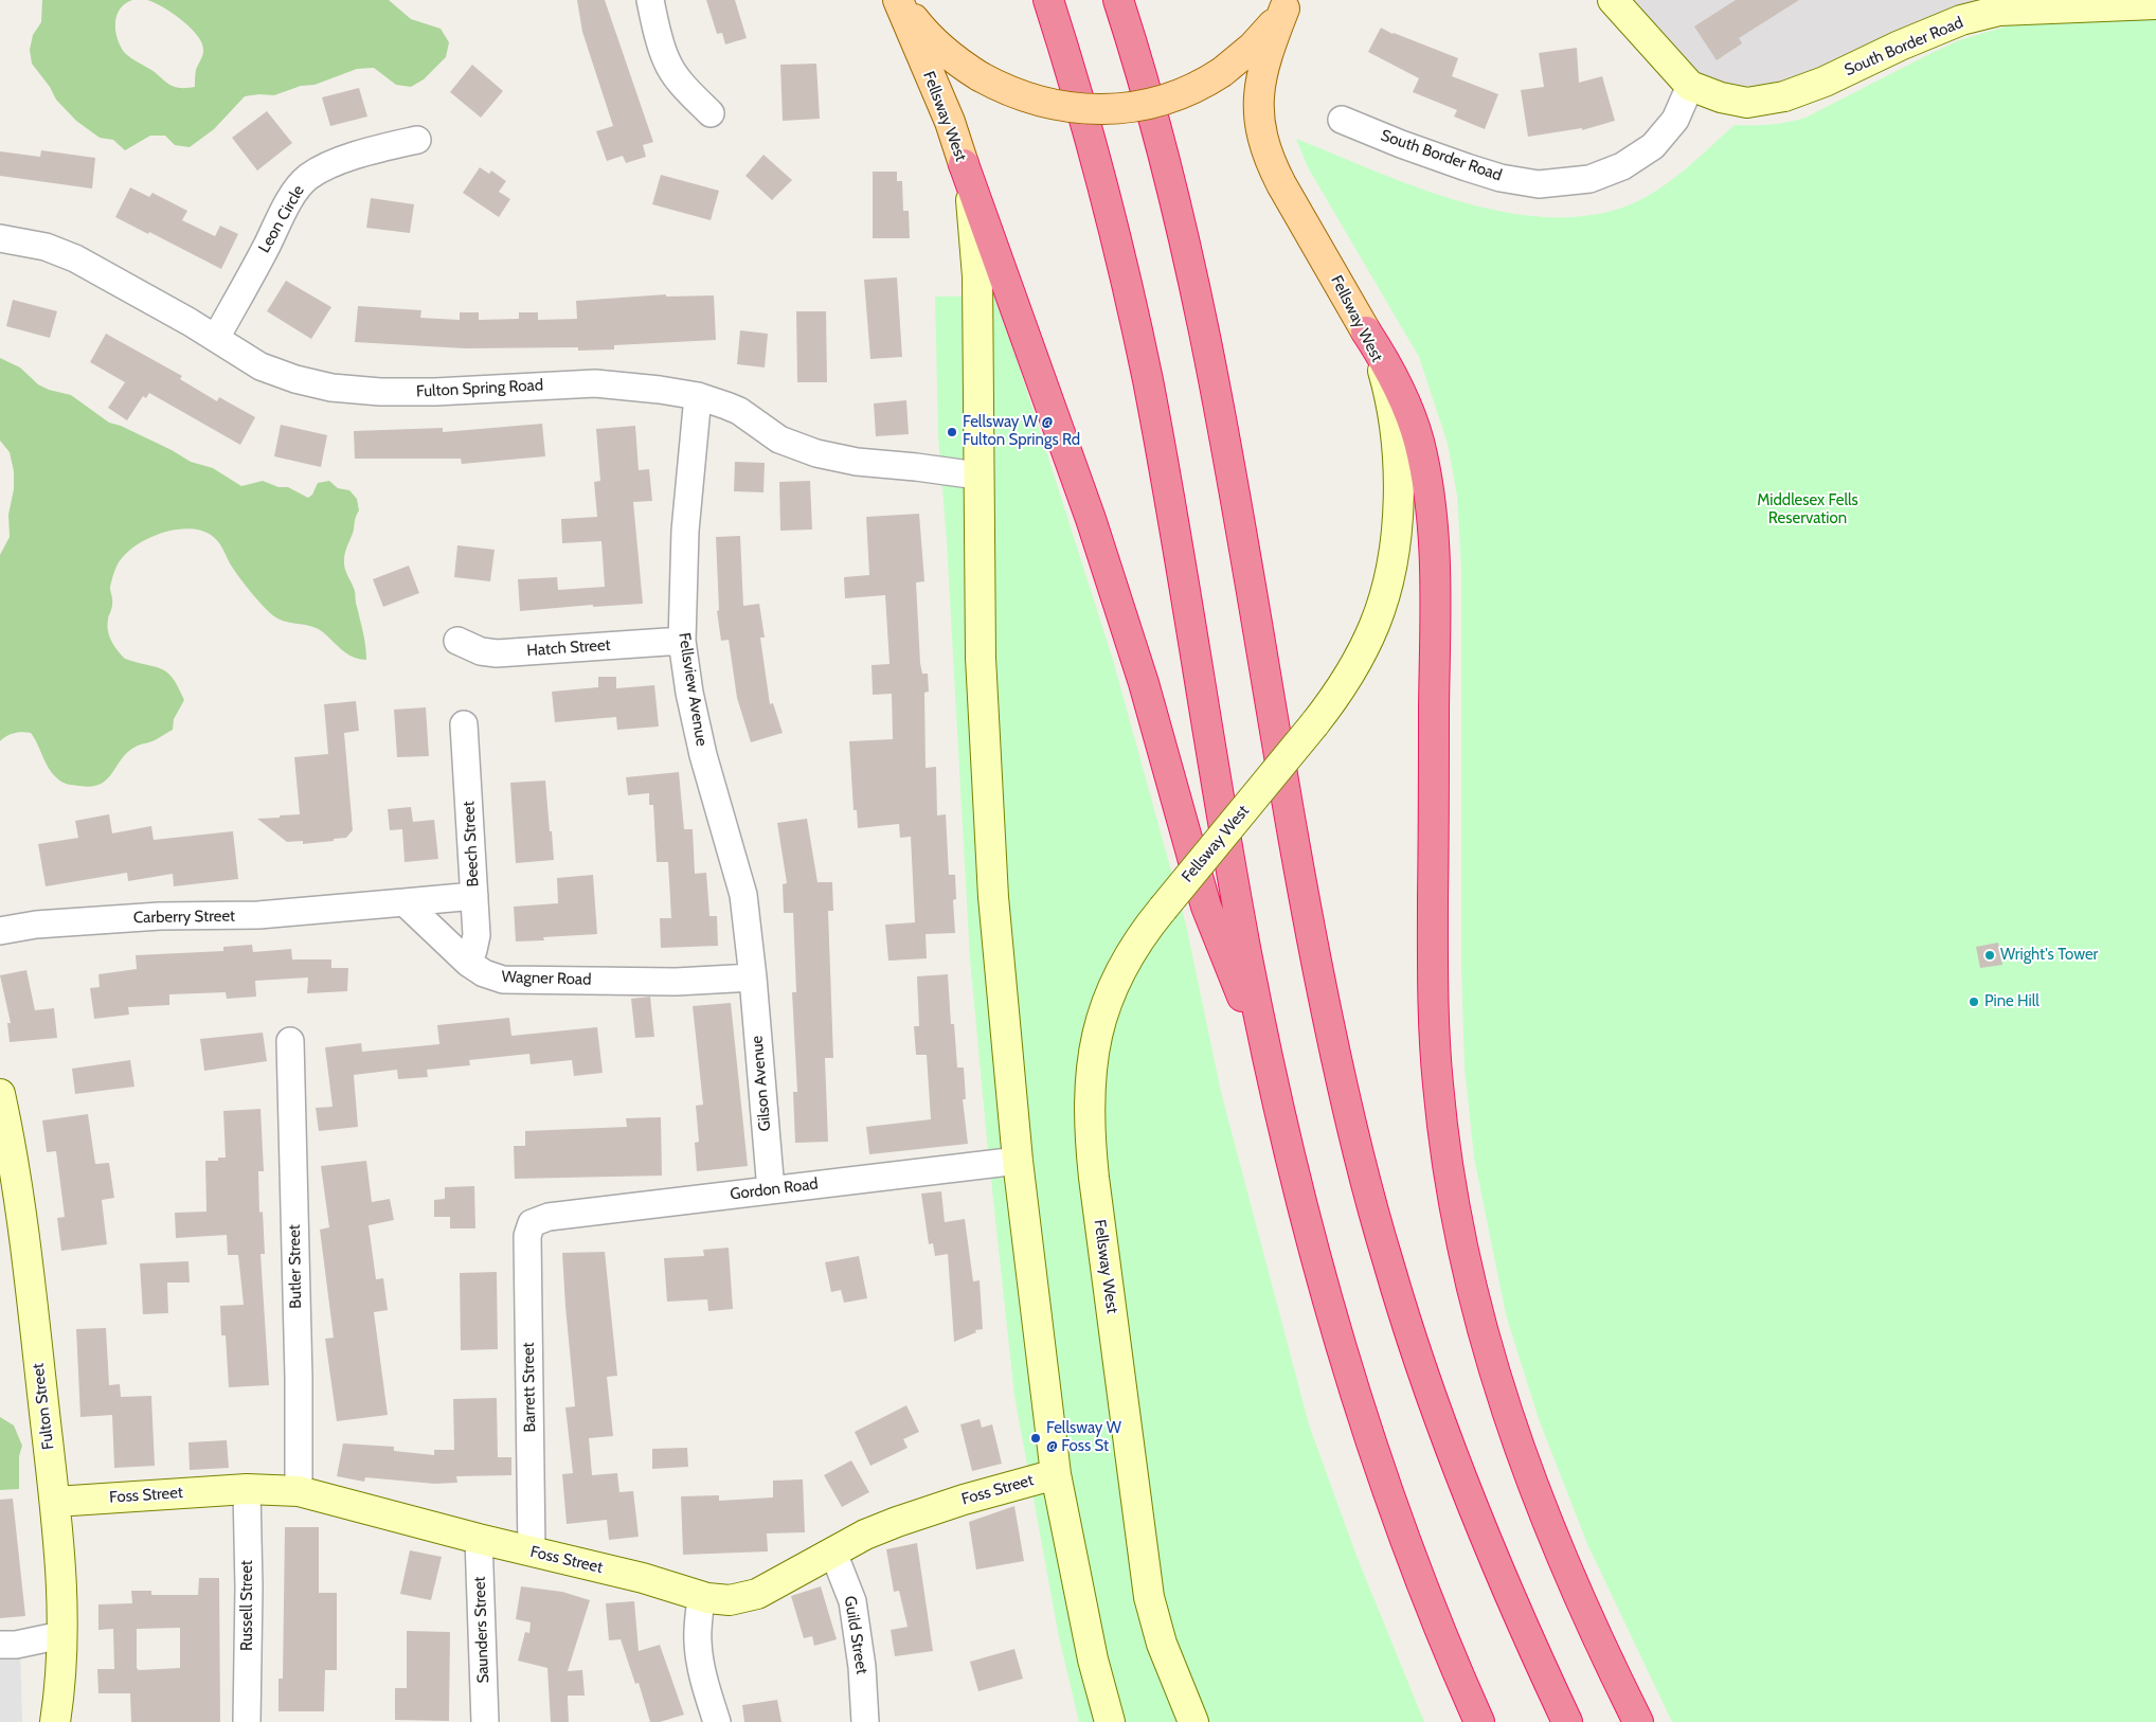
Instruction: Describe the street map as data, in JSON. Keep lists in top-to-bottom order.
{
  "streets": {
    "main road": [
      "South Border Road",
      "Fellsway West",
      "Fulton Street",
      "Foss Street"
    ],
    "street": [
      "Leon Circle",
      "Fulton Spring Road",
      "Hatch Street",
      "Fellsview Avenue",
      "Beech Street",
      "Carberry Street",
      "Wagner Road",
      "Gilson Avenue",
      "Gordon Road",
      "Butler Street",
      "Barrett Street",
      "Russell Street",
      "Saunders Street",
      "Guild Street"
    ]
  },
  "crossings": [
    ["Fellsway West", "Fulton Spring Road"],
    ["Fellsway West", "Gordon Road"],
    ["Fellsway West", "Foss Street"],
    ["Leon Circle", "Fulton Spring Road"],
    ["Fulton Spring Road", "Fellsview Avenue"],
    ["Hatch Street", "Fellsview Avenue"],
    ["Fellsview Avenue", "Wagner Road"],
    ["Fellsview Avenue", "Gilson Avenue"],
    ["Beech Street", "Wagner Road"],
    ["Carberry Street", "Wagner Road"],
    ["Wagner Road", "Gilson Avenue"],
    ["Gilson Avenue", "Gordon Road"],
    ["Gordon Road", "Barrett Street"],
    ["Butler Street", "Foss Street"],
    ["Barrett Street", "Foss Street"],
    ["Fulton Street", "Foss Street"],
    ["Foss Street", "Russell Street"],
    ["Foss Street", "Saunders Street"],
    ["Foss Street", "Guild Street"]
  ],
  "parks": ["Middlesex Fells Reservation"],
  "places": [
    "Fellsway W @ Fulton Springs Rd",
    "Wright's Tower",
    "Pine Hill",
    "Fellsway W @ Foss St"
  ]
}
